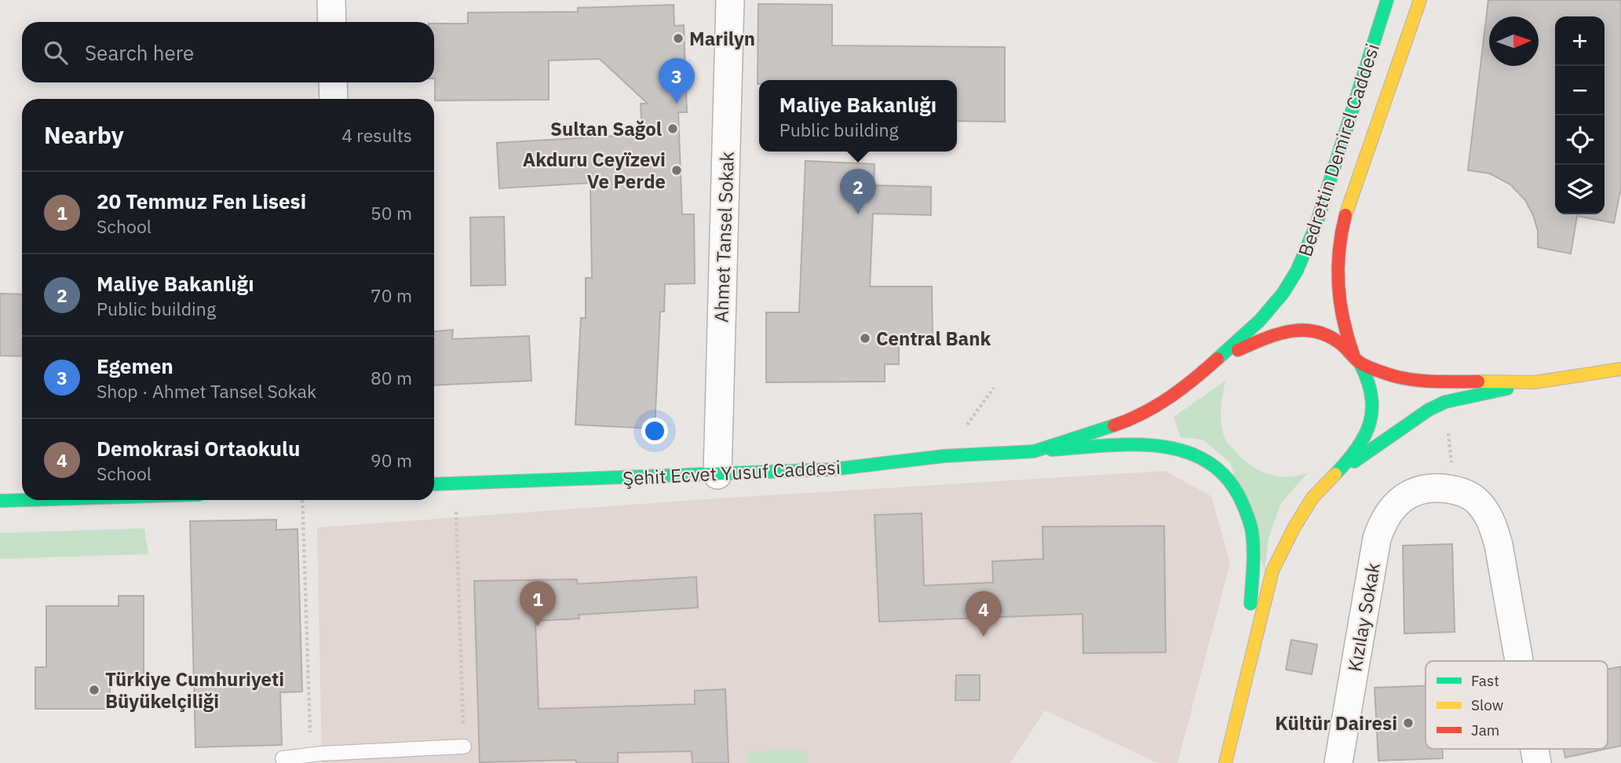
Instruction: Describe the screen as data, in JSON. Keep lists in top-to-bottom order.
{
  "streets": {
    "main road": ["Bedrettin Demirel Caddesi", "Şehit Ecvet Yusuf Caddesi"],
    "street": ["Ahmet Tansel Sokak", "Kızılay Sokak"]
  },
  "crossings": [
    ["Bedrettin Demirel Caddesi", "Şehit Ecvet Yusuf Caddesi"],
    ["Ahmet Tansel Sokak", "Şehit Ecvet Yusuf Caddesi"]
  ],
  "places": [
    "Marilyn",
    "Sultan Sağol",
    "Akduru Ceyïzevi Ve Perde",
    "Central Bank",
    "Türkiye Cumhuriyeti Büyükelçiliği",
    "Kültür Dairesi"
  ],
  "legend": ["Fast", "Slow", "Jam"],
  "north": "right",
  "page": {
    "map_buttons": ["+", "−"],
    "search": "Search here",
    "pins": [
      "3",
      "2",
      "1",
      "4"
    ],
    "popup": ["Maliye Bakanlığı", "Public building"],
    "heading": ["Nearby", "4 results"],
    "list": [
      {
        "mark": "1",
        "name": "20 Temmuz Fen Lisesi",
        "note": "School",
        "value": "50 m"
      },
      {
        "mark": "2",
        "name": "Maliye Bakanlığı",
        "note": "Public building",
        "value": "70 m"
      },
      {
        "mark": "3",
        "name": "Egemen",
        "note": "Shop · Ahmet Tansel Sokak",
        "value": "80 m"
      },
      {
        "mark": "4",
        "name": "Demokrasi Ortaokulu",
        "note": "School",
        "value": "90 m"
      }
    ]
  }
}
